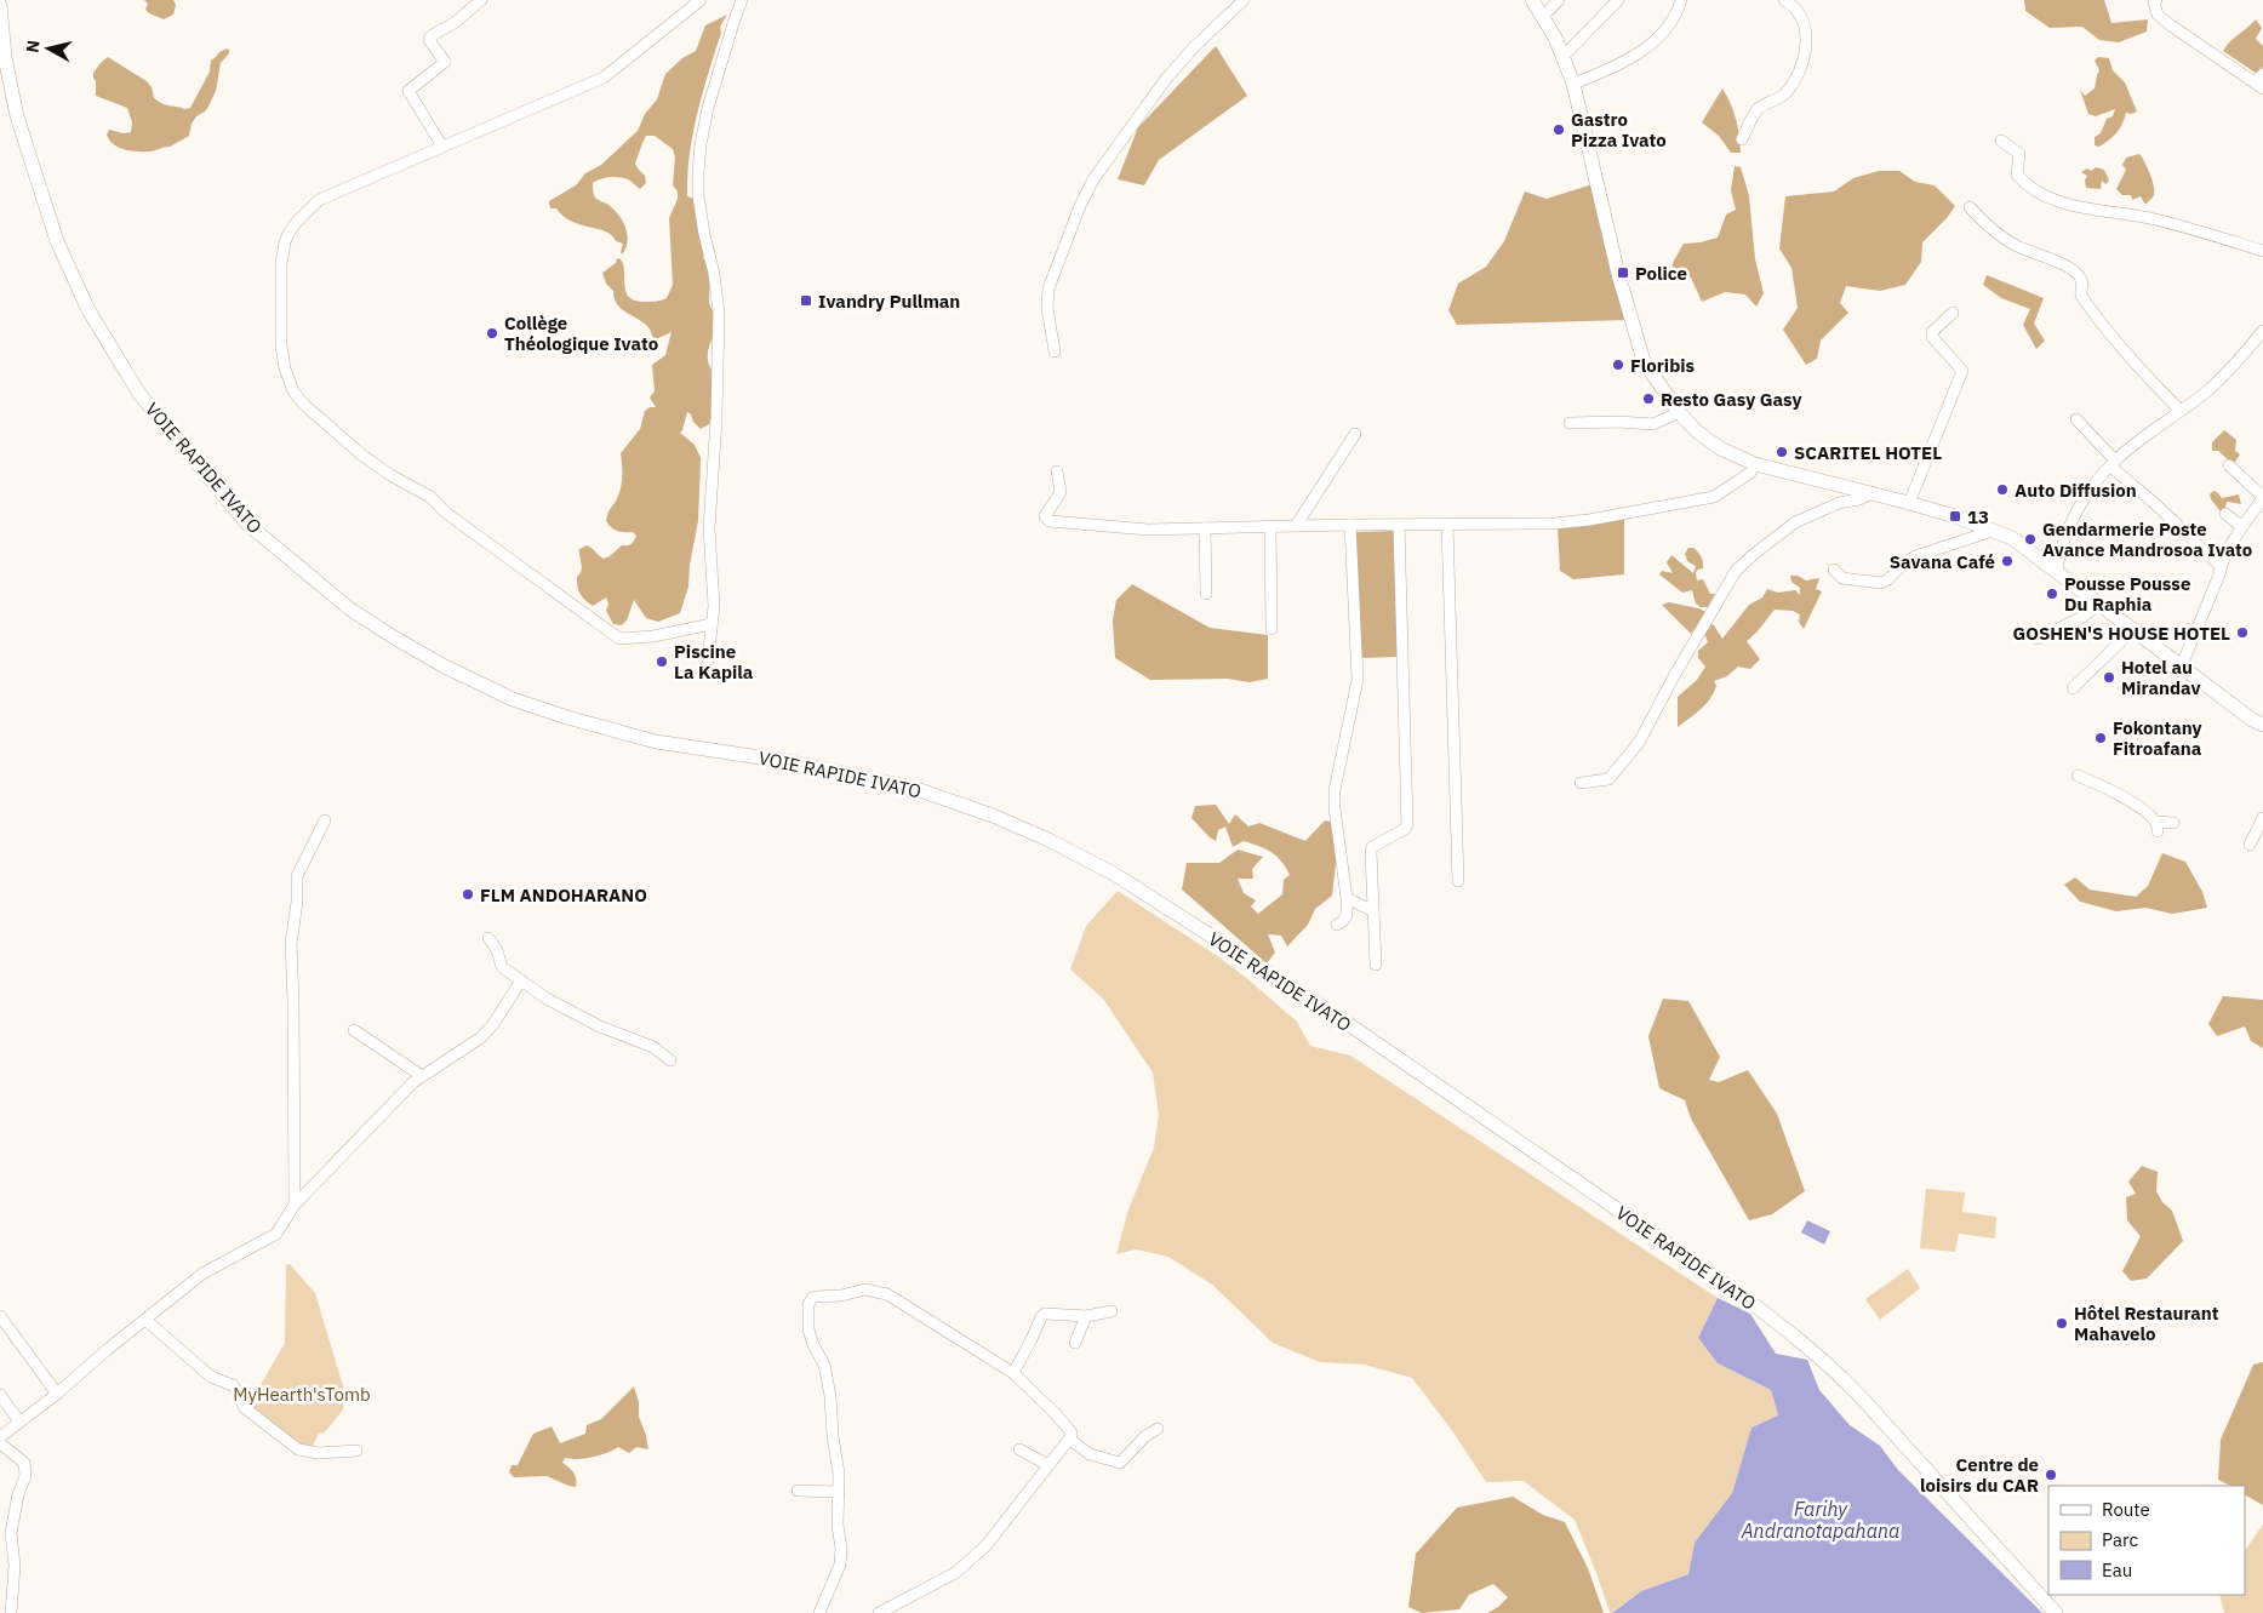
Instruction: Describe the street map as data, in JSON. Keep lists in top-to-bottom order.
{
  "streets": {
    "main road": ["VOIE RAPIDE IVATO"]
  },
  "water": ["Farihy Andranotapahana"],
  "parks": ["MyHearth'sTomb"],
  "places": {
    "other": [
      "Gastro Pizza Ivato",
      "Collège Théologique Ivato",
      "Floribis",
      "Resto Gasy Gasy",
      "SCARITEL HOTEL",
      "Auto Diffusion",
      "Gendarmerie Poste Avance Mandrosoa Ivato",
      "Savana Café",
      "Pousse Pousse Du Raphia",
      "GOSHEN'S HOUSE HOTEL",
      "Piscine La Kapila",
      "Hotel au Mirandav",
      "Fokontany Fitroafana",
      "FLM ANDOHARANO",
      "Hôtel Restaurant Mahavelo",
      "Centre de loisirs du CAR"
    ],
    "transit": ["Police", "Ivandry Pullman", "13"]
  },
  "legend": ["Route", "Parc", "Eau"],
  "north": "left"
}
